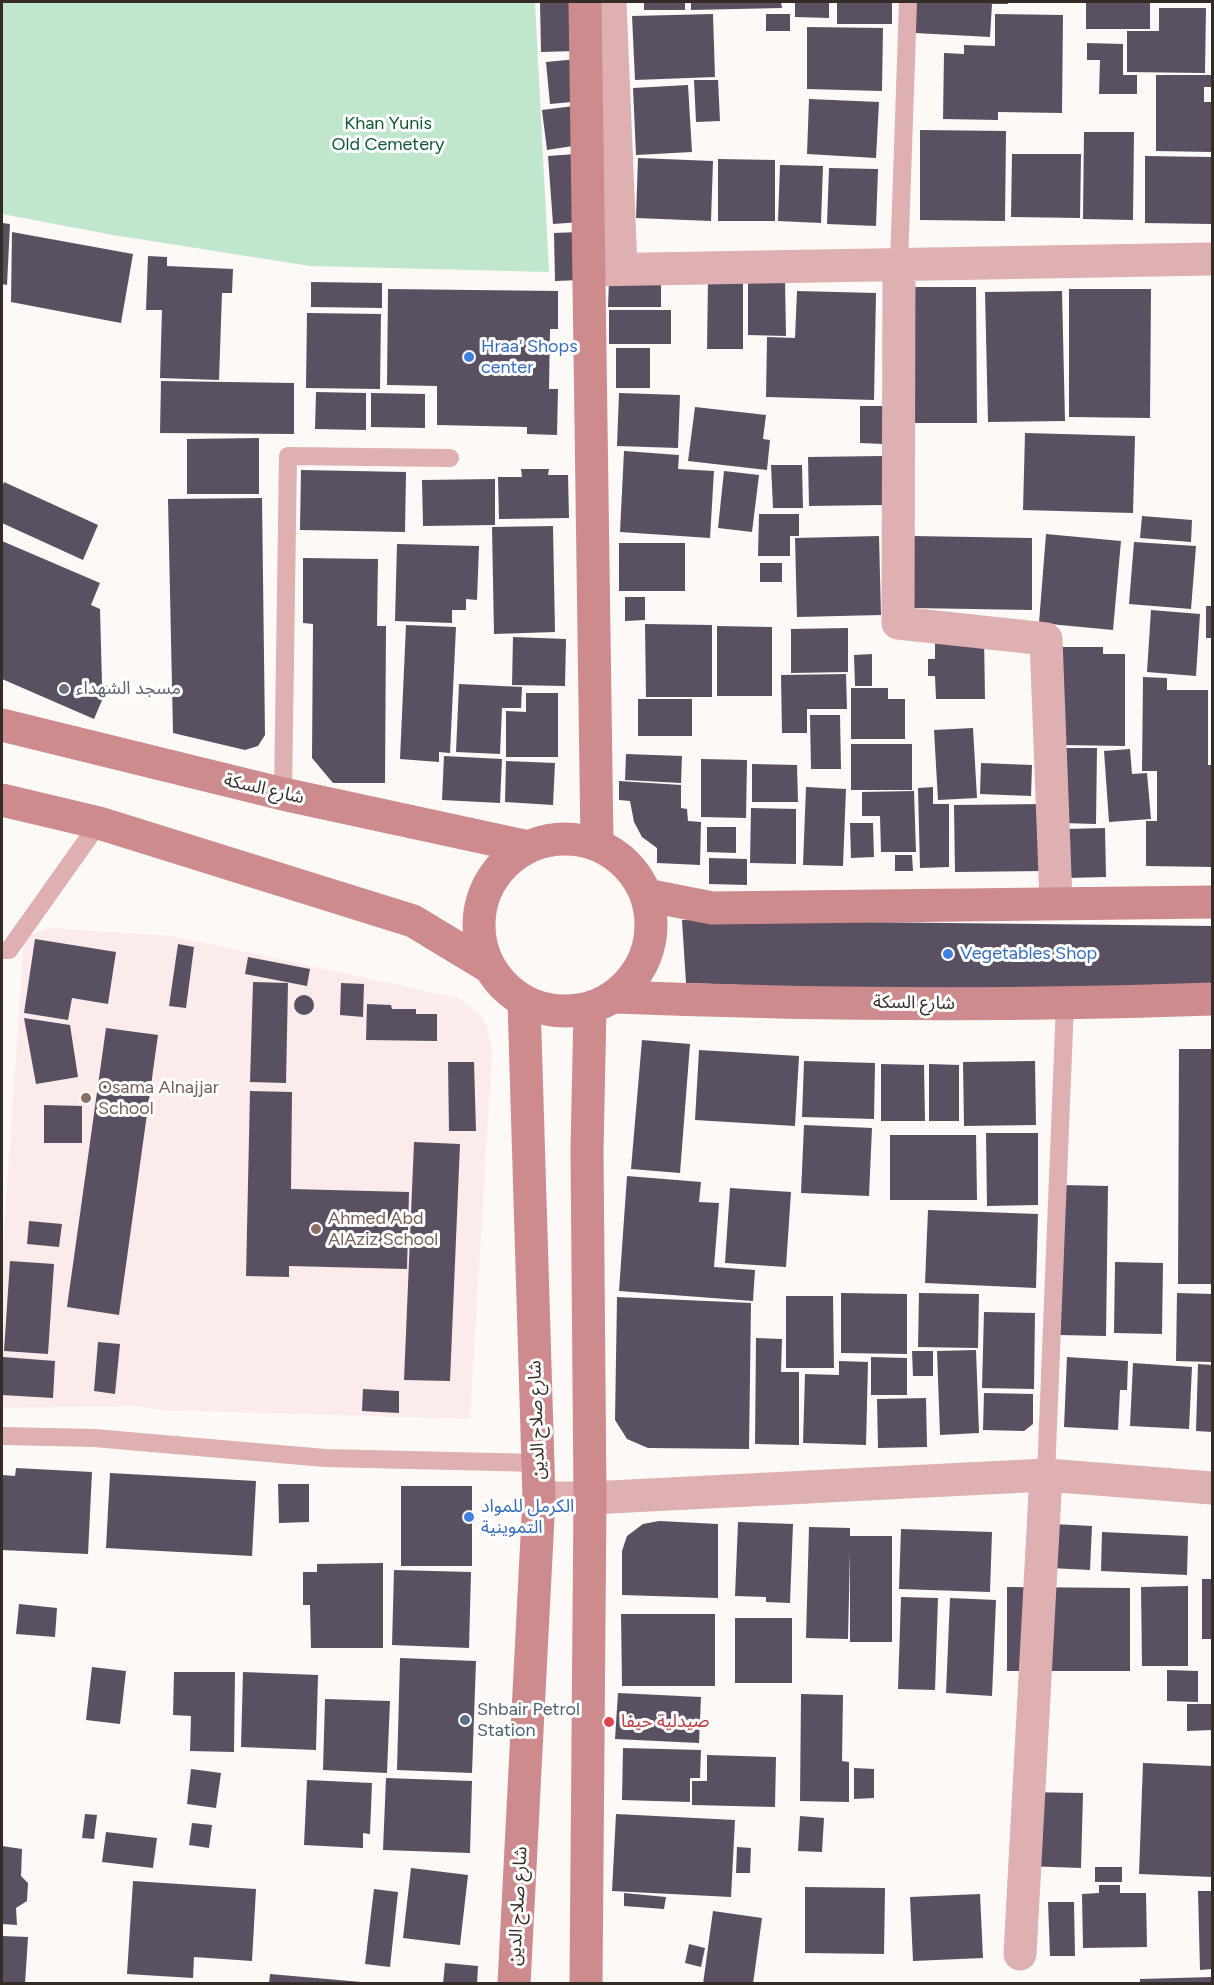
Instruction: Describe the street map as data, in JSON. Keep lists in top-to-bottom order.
{
  "streets": {
    "main road": ["شارع السكة", "شارع صلاح الدين"]
  },
  "crossings": [
    ["شارع السكة", "شارع صلاح الدين"]
  ],
  "parks": ["Khan Yunis Old Cemetery"],
  "places": [
    "Hraa' Shops center",
    "مسجد الشهداء",
    "Vegetables Shop",
    "Osama Alnajjar School",
    "Ahmed Abd AlAziz School",
    "الكرمل للمواد التموينية",
    "Shbair Petrol Station",
    "صيدلية حيفا"
  ]
}
